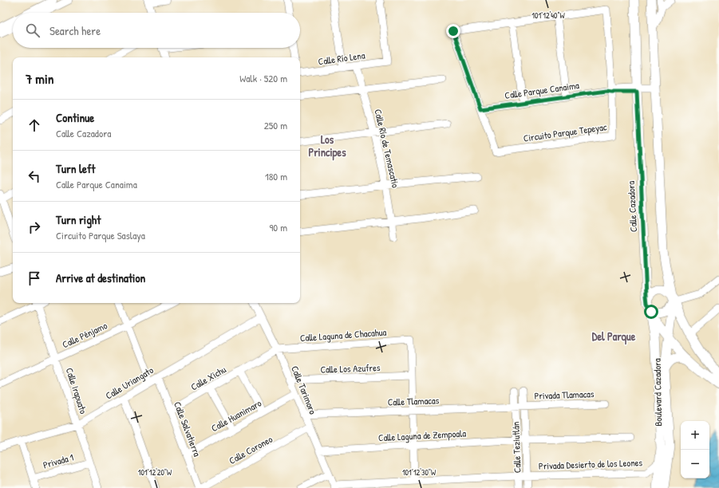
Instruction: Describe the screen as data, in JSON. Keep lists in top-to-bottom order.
{
  "streets": {
    "street": [
      "Calle Río Lena",
      "Calle Parque Canaima",
      "Circuito Parque Tepeyac",
      "Calle Río de Temascatio",
      "Calle Cazadora",
      "Calle Pénjamo",
      "Calle Laguna de Chacahua",
      "Calle Los Azufres",
      "Calle Xichu",
      "Calle Uriangato",
      "Calle Tarimoro",
      "Calle Irapuato",
      "Boulevard Cazadora",
      "Privada Tlamacas",
      "Calle Tlamacas",
      "Calle Huanimaro",
      "Calle Salvatierra",
      "Calle Laguna de Zempoala",
      "Calle Teziutlán",
      "Calle Coroneo",
      "Privada 1",
      "Privada Desierto de los Leones"
    ]
  },
  "crossings": [
    ["Calle Río Lena", "Calle Río de Temascatio"],
    ["Calle Parque Canaima", "Circuito Parque Tepeyac"],
    ["Calle Parque Canaima", "Calle Cazadora"],
    ["Calle Cazadora", "Boulevard Cazadora"],
    ["Calle Pénjamo", "Calle Irapuato"],
    ["Calle Laguna de Chacahua", "Calle Los Azufres"],
    ["Calle Laguna de Chacahua", "Calle Xichu"],
    ["Calle Laguna de Chacahua", "Calle Tarimoro"],
    ["Calle Los Azufres", "Calle Tarimoro"],
    ["Calle Xichu", "Calle Tarimoro"],
    ["Calle Xichu", "Calle Huanimaro"],
    ["Calle Xichu", "Calle Salvatierra"],
    ["Calle Uriangato", "Calle Tarimoro"],
    ["Calle Uriangato", "Calle Irapuato"],
    ["Calle Uriangato", "Calle Salvatierra"],
    ["Calle Tarimoro", "Calle Tlamacas"],
    ["Calle Tarimoro", "Calle Huanimaro"],
    ["Calle Tarimoro", "Calle Laguna de Zempoala"],
    ["Calle Tarimoro", "Calle Coroneo"],
    ["Calle Tarimoro", "Privada Desierto de los Leones"],
    ["Calle Irapuato", "Privada 1"],
    ["Boulevard Cazadora", "Privada Desierto de los Leones"],
    ["Privada Tlamacas", "Calle Tlamacas"],
    ["Privada Tlamacas", "Calle Teziutlán"],
    ["Calle Tlamacas", "Calle Teziutlán"],
    ["Calle Huanimaro", "Calle Salvatierra"],
    ["Calle Salvatierra", "Calle Coroneo"],
    ["Calle Laguna de Zempoala", "Calle Teziutlán"],
    ["Calle Teziutlán", "Privada Desierto de los Leones"]
  ],
  "districts": ["Los Principes", "Del Parque"],
  "page": {
    "search": "Search here",
    "heading": ["7 min", "Walk · 520 m"],
    "list": [
      ["Continue", "Calle Cazadora", "250 m"],
      ["Turn left", "Calle Parque Canaima", "180 m"],
      ["Turn right", "Circuito Parque Saslaya", "90 m"],
      "Arrive at destination"
    ],
    "map_buttons": ["+", "−"]
  },
  "coordinates": ["101°12'40\"W", "101°12'20\"W", "101°12'30\"W"]
}
